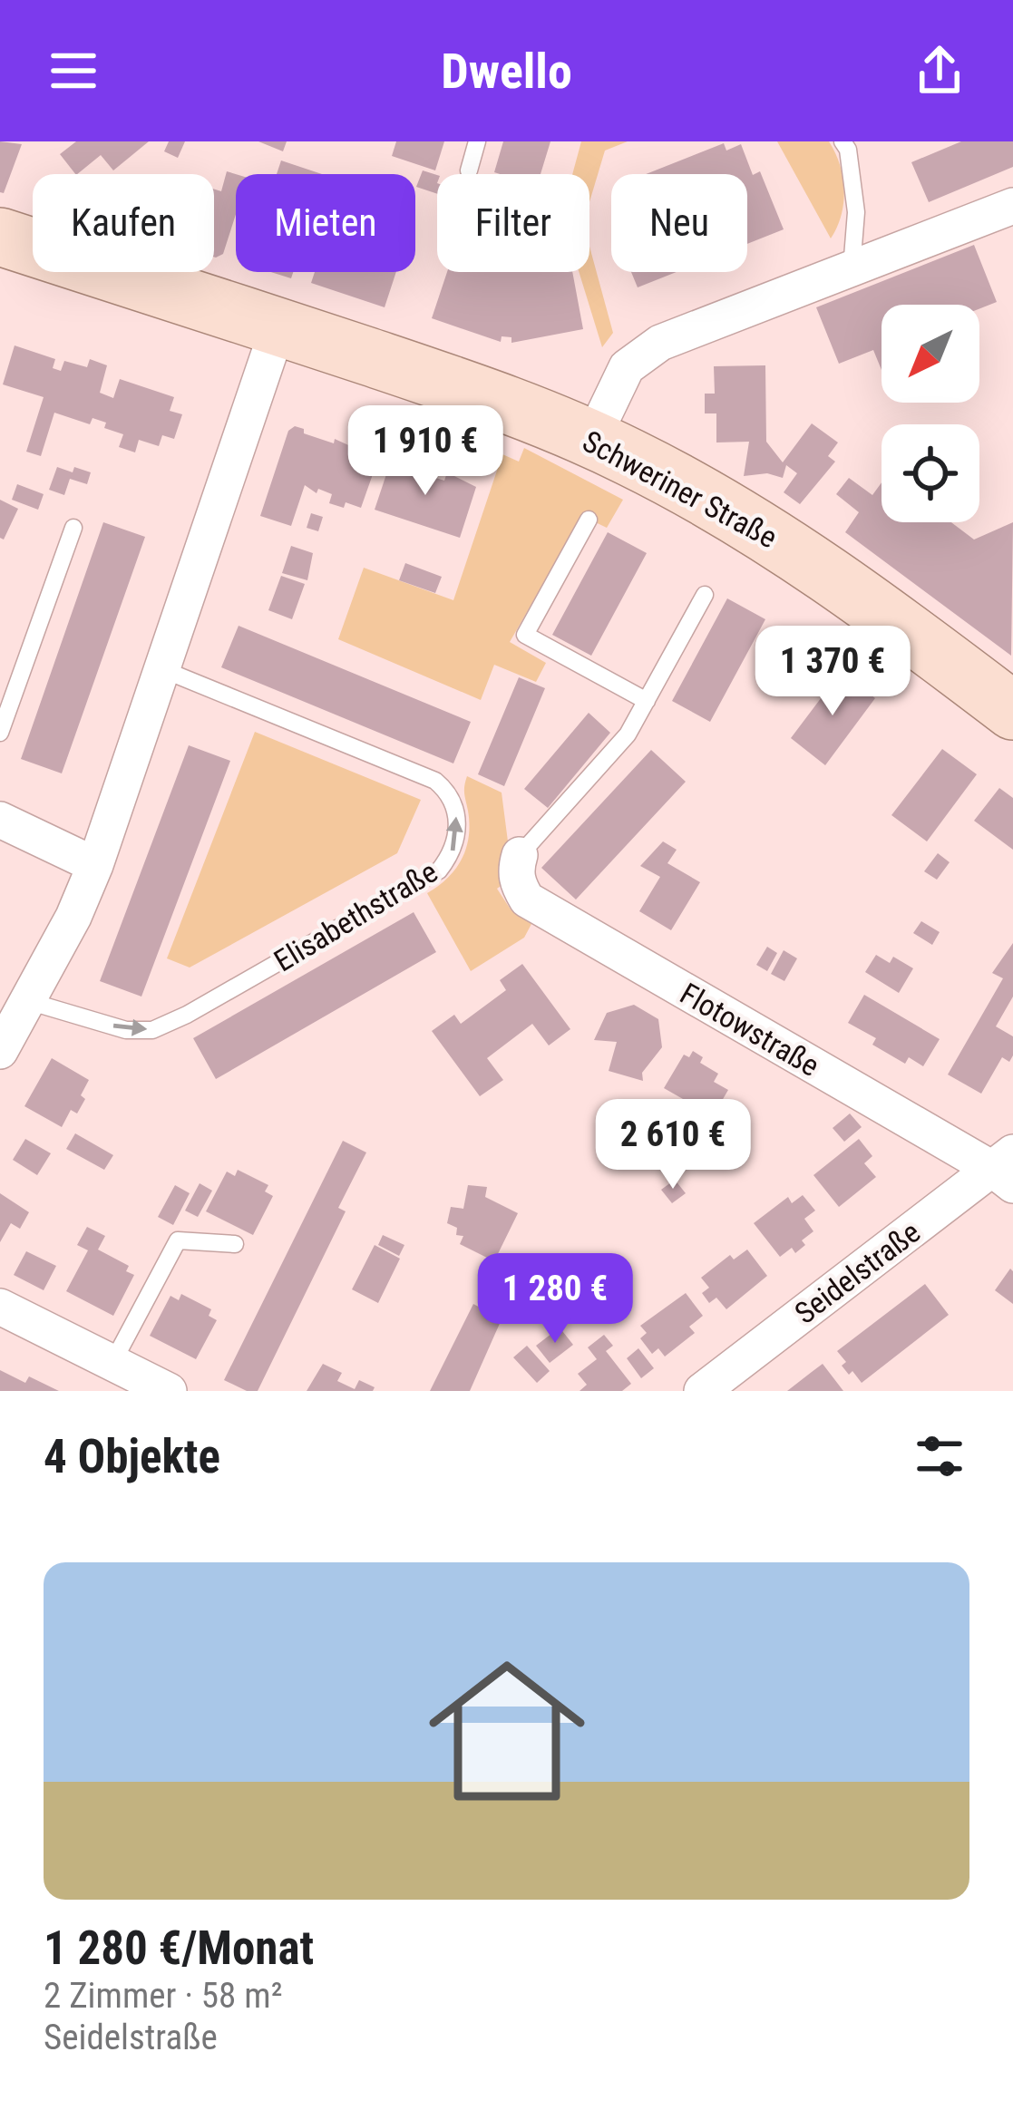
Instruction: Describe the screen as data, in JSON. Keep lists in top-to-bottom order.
{
  "streets": {
    "main road": ["Schweriner Straße"],
    "street": ["Flotowstraße", "Seidelstraße"],
    "lane": ["Elisabethstraße"]
  },
  "crossings": [
    ["Flotowstraße", "Seidelstraße"]
  ],
  "north": "bottom left",
  "page": {
    "header": "Dwello",
    "chip": [
      "Kaufen",
      "Mieten",
      "Filter",
      "Neu"
    ],
    "price": [
      "1 910 €",
      "1 370 €",
      "2 610 €",
      "1 280 €"
    ],
    "heading": "4 Objekte",
    "list": [
      {
        "name": "1 280 €/Monat",
        "note": "2 Zimmer · 58 m² · Seidelstraße"
      }
    ]
  }
}
